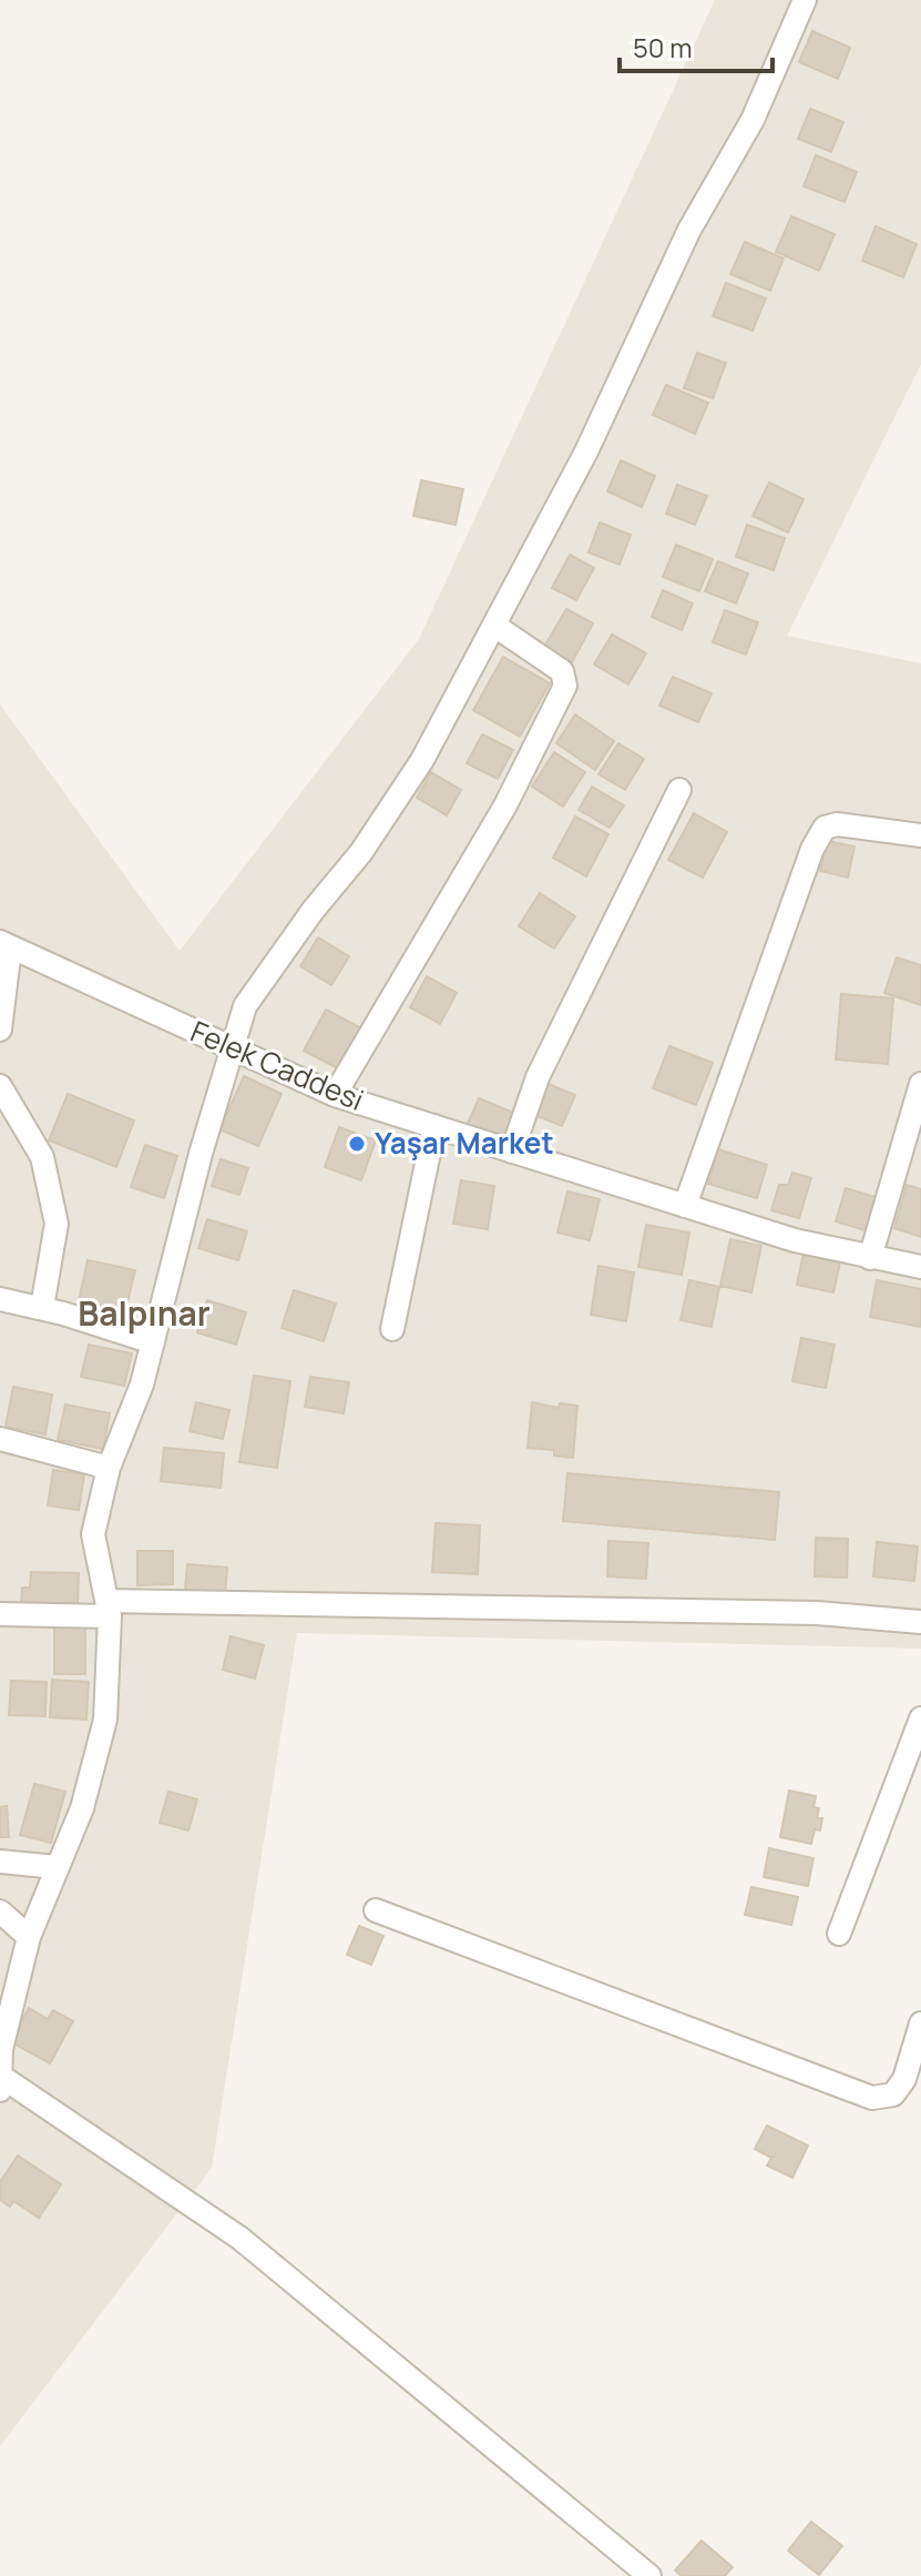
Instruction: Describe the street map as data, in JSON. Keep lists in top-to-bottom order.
{
  "streets": {
    "street": ["Felek Caddesi"]
  },
  "districts": ["Balpınar"],
  "places": ["Yaşar Market"],
  "scale_bar": "50 m"
}
